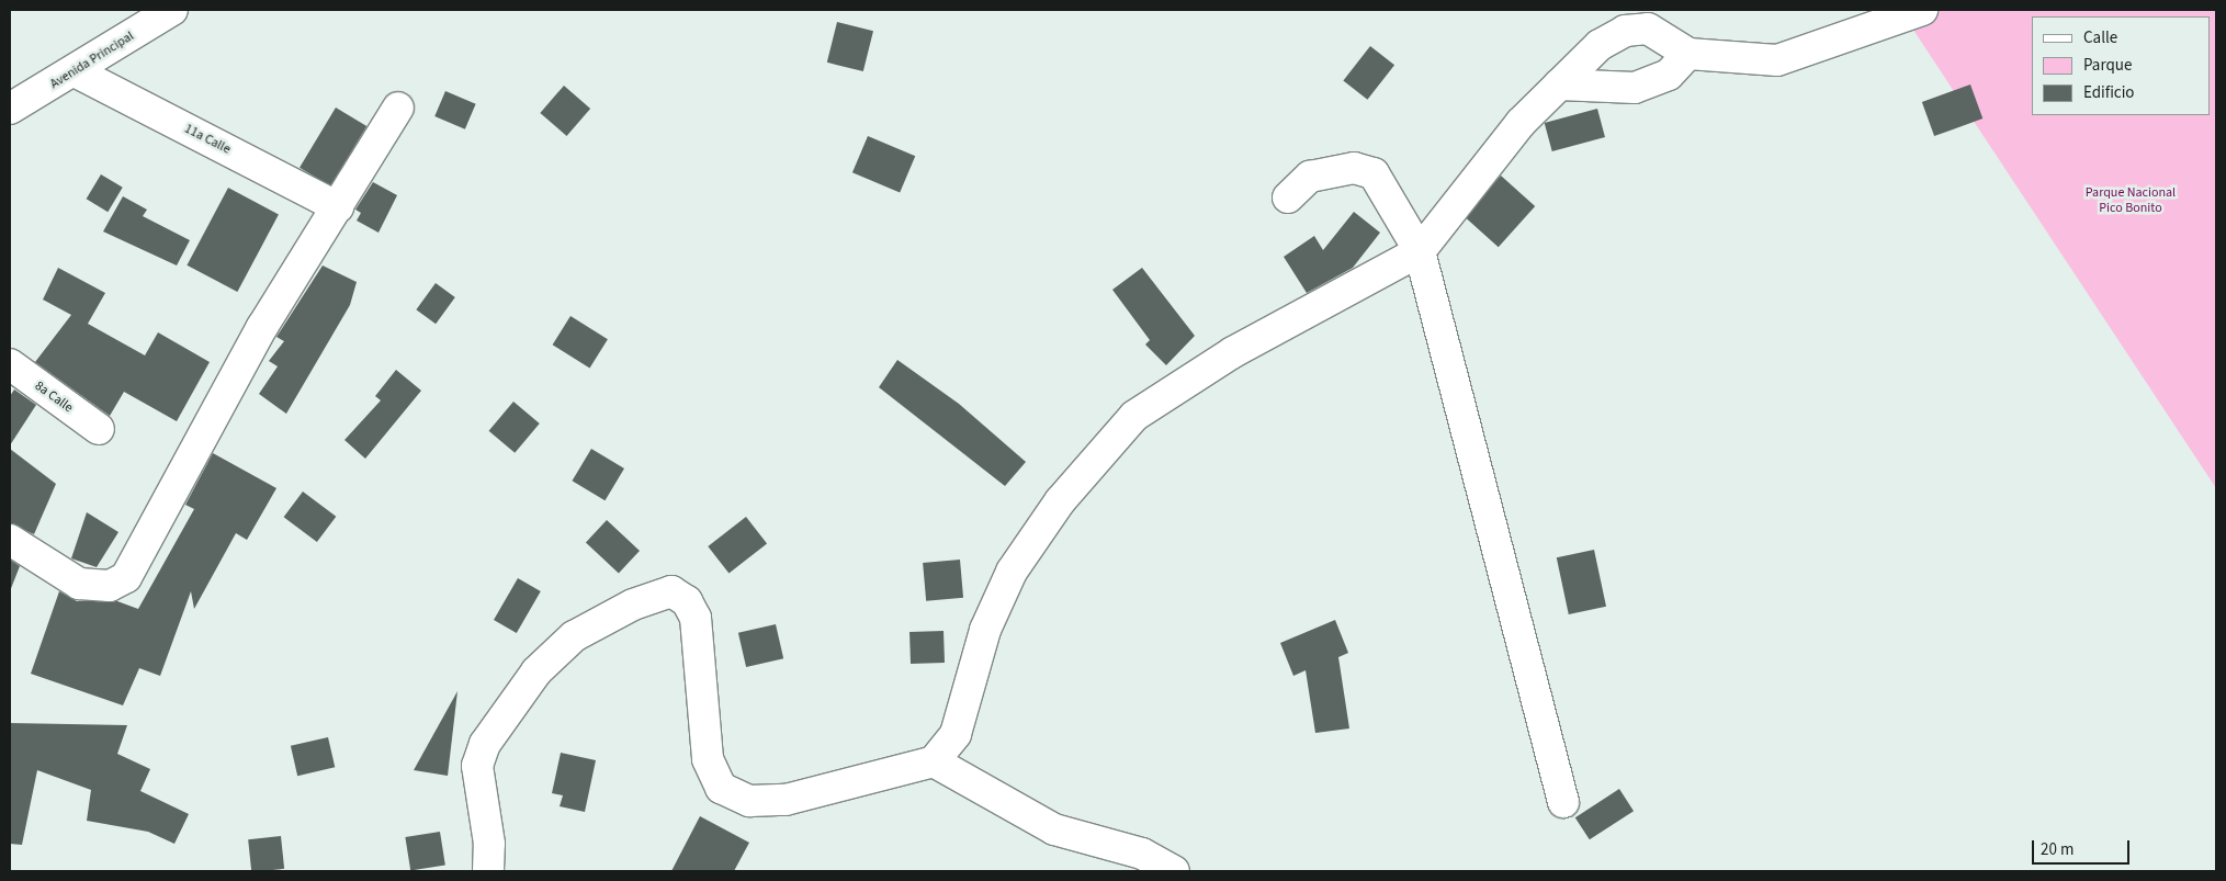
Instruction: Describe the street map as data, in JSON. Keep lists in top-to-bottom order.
{
  "streets": {
    "street": ["Avenida Principal", "11a Calle", "8a Calle"]
  },
  "crossings": [
    ["Avenida Principal", "11a Calle"]
  ],
  "parks": ["Parque Nacional Pico Bonito"],
  "legend": ["Calle", "Parque", "Edificio"],
  "scale_bar": "20 m"
}
